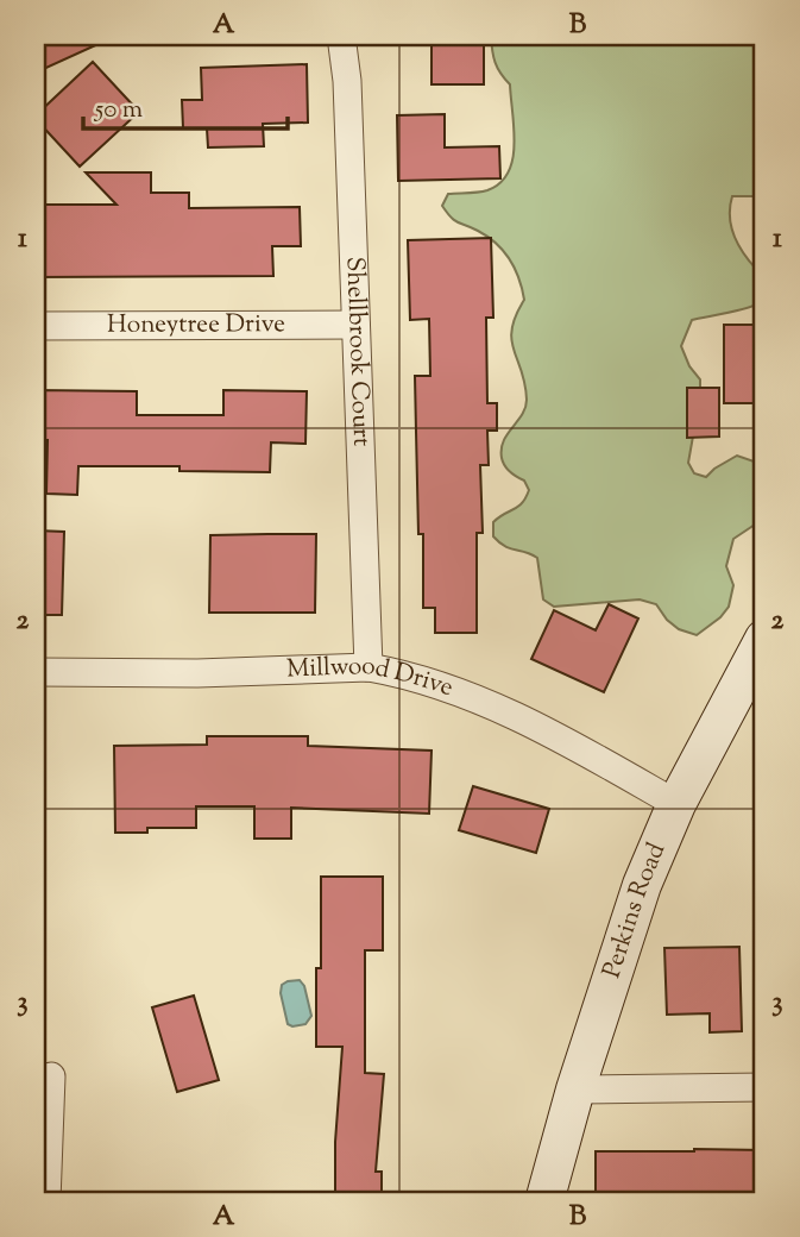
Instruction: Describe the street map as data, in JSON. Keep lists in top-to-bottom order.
{
  "streets": {
    "main road": ["Perkins Road"],
    "street": ["Honeytree Drive", "Shellbrook Court", "Millwood Drive"]
  },
  "crossings": [
    ["Honeytree Drive", "Shellbrook Court"],
    ["Shellbrook Court", "Millwood Drive"],
    ["Millwood Drive", "Perkins Road"]
  ],
  "scale_bar": "50 m",
  "grid": {
    "columns": ["A", "B"],
    "rows": ["1", "2", "3"]
  }
}
